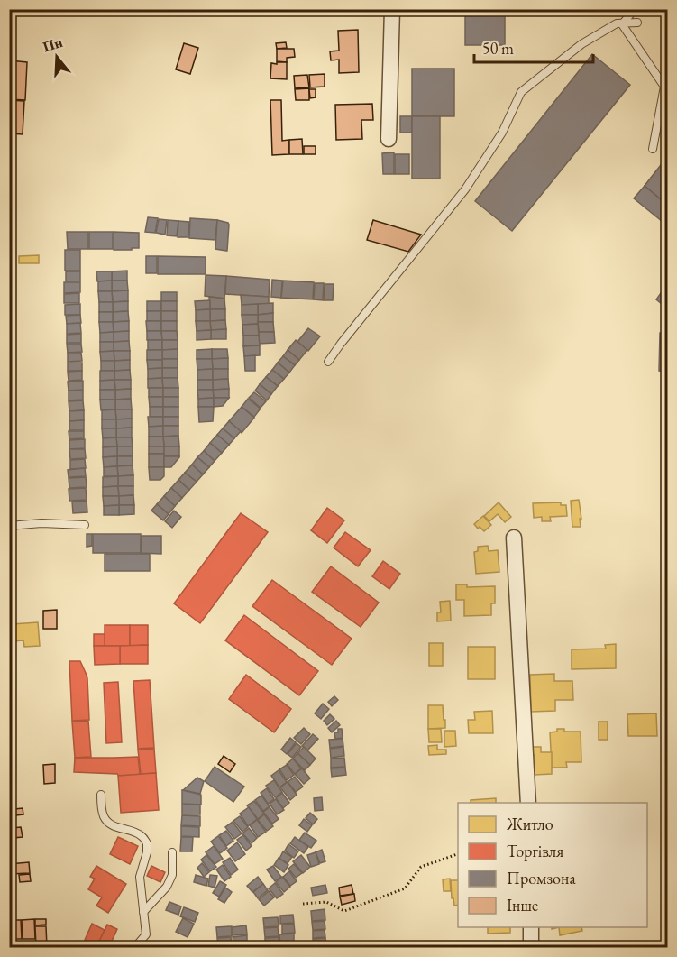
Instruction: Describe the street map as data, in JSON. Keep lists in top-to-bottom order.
{
  "legend": [
    "Житло",
    "Торгівля",
    "Промзона",
    "Інше"
  ],
  "scale_bar": "50 m",
  "north": "top"
}
